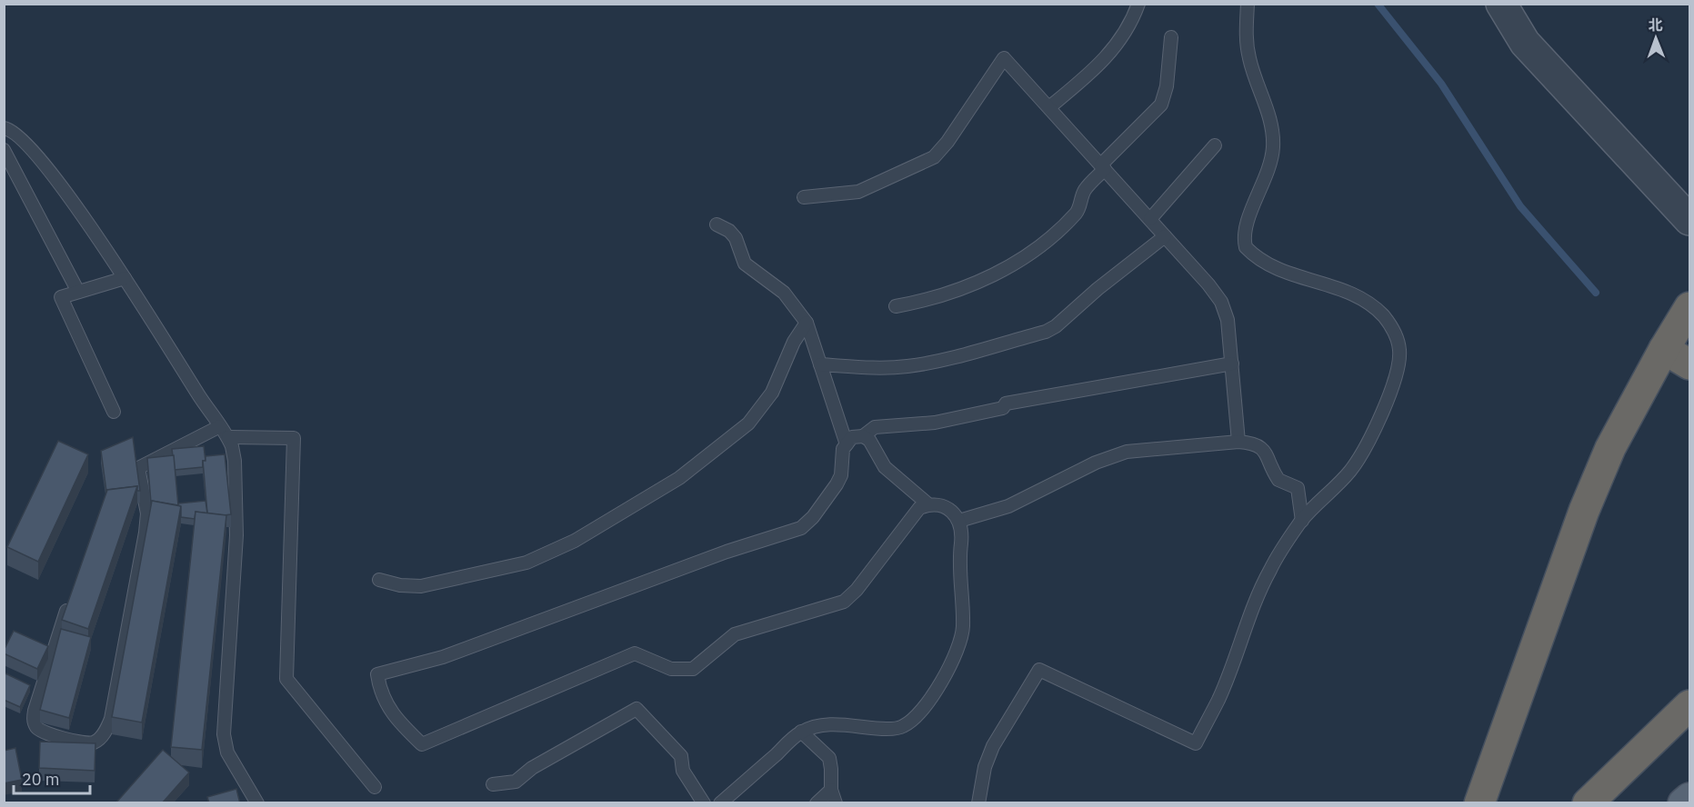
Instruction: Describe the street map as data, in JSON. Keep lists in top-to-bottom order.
{
  "scale_bar": "20 m",
  "north": "top"
}
